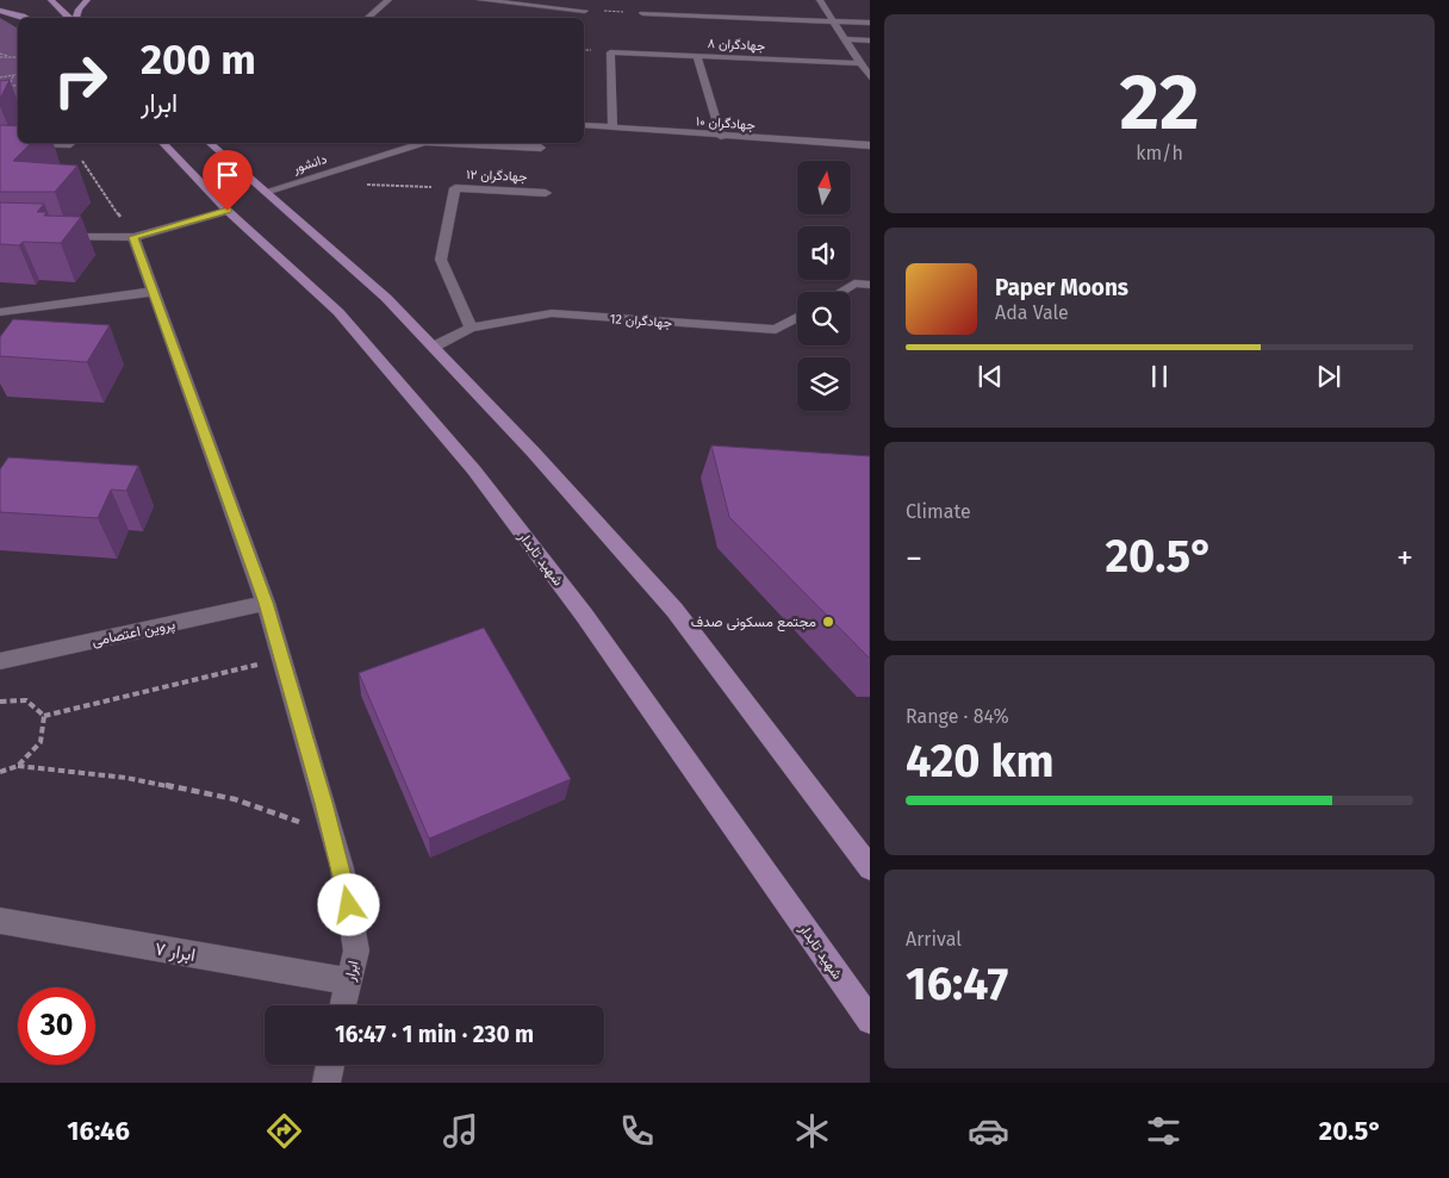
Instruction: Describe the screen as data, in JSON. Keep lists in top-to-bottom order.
{
  "streets": {
    "main road": ["شهید تابدار"],
    "street": [
      "جهادگران ۸",
      "جهادگران ۱۰",
      "دانشور",
      "جهادگران ۱۲",
      "جهادگران 12",
      "پروین اعتصامی",
      "ابرار ۷",
      "ابرار"
    ]
  },
  "crossings": [
    ["جهادگران ۸", "جهادگران ۱۰"],
    ["جهادگران ۱۲", "جهادگران 12"],
    ["پروین اعتصامی", "ابرار"],
    ["ابرار ۷", "ابرار"]
  ],
  "places": ["مجتمع مسکونی صدف"],
  "north": "top",
  "page": {
    "tile": [
      ["22", "km/h"],
      "Climate",
      ["Range · 84%", "420 km"],
      ["Arrival", "16:47"]
    ],
    "turn": ["200 m", "ابرار"],
    "song": ["Paper Moons", "Ada Vale"],
    "heat": ["−", "20.5°", "+"],
    "limit": "30",
    "trip": "16:47 · 1 min · 230 m",
    "tabs": ["16:46", "20.5°"]
  }
}
